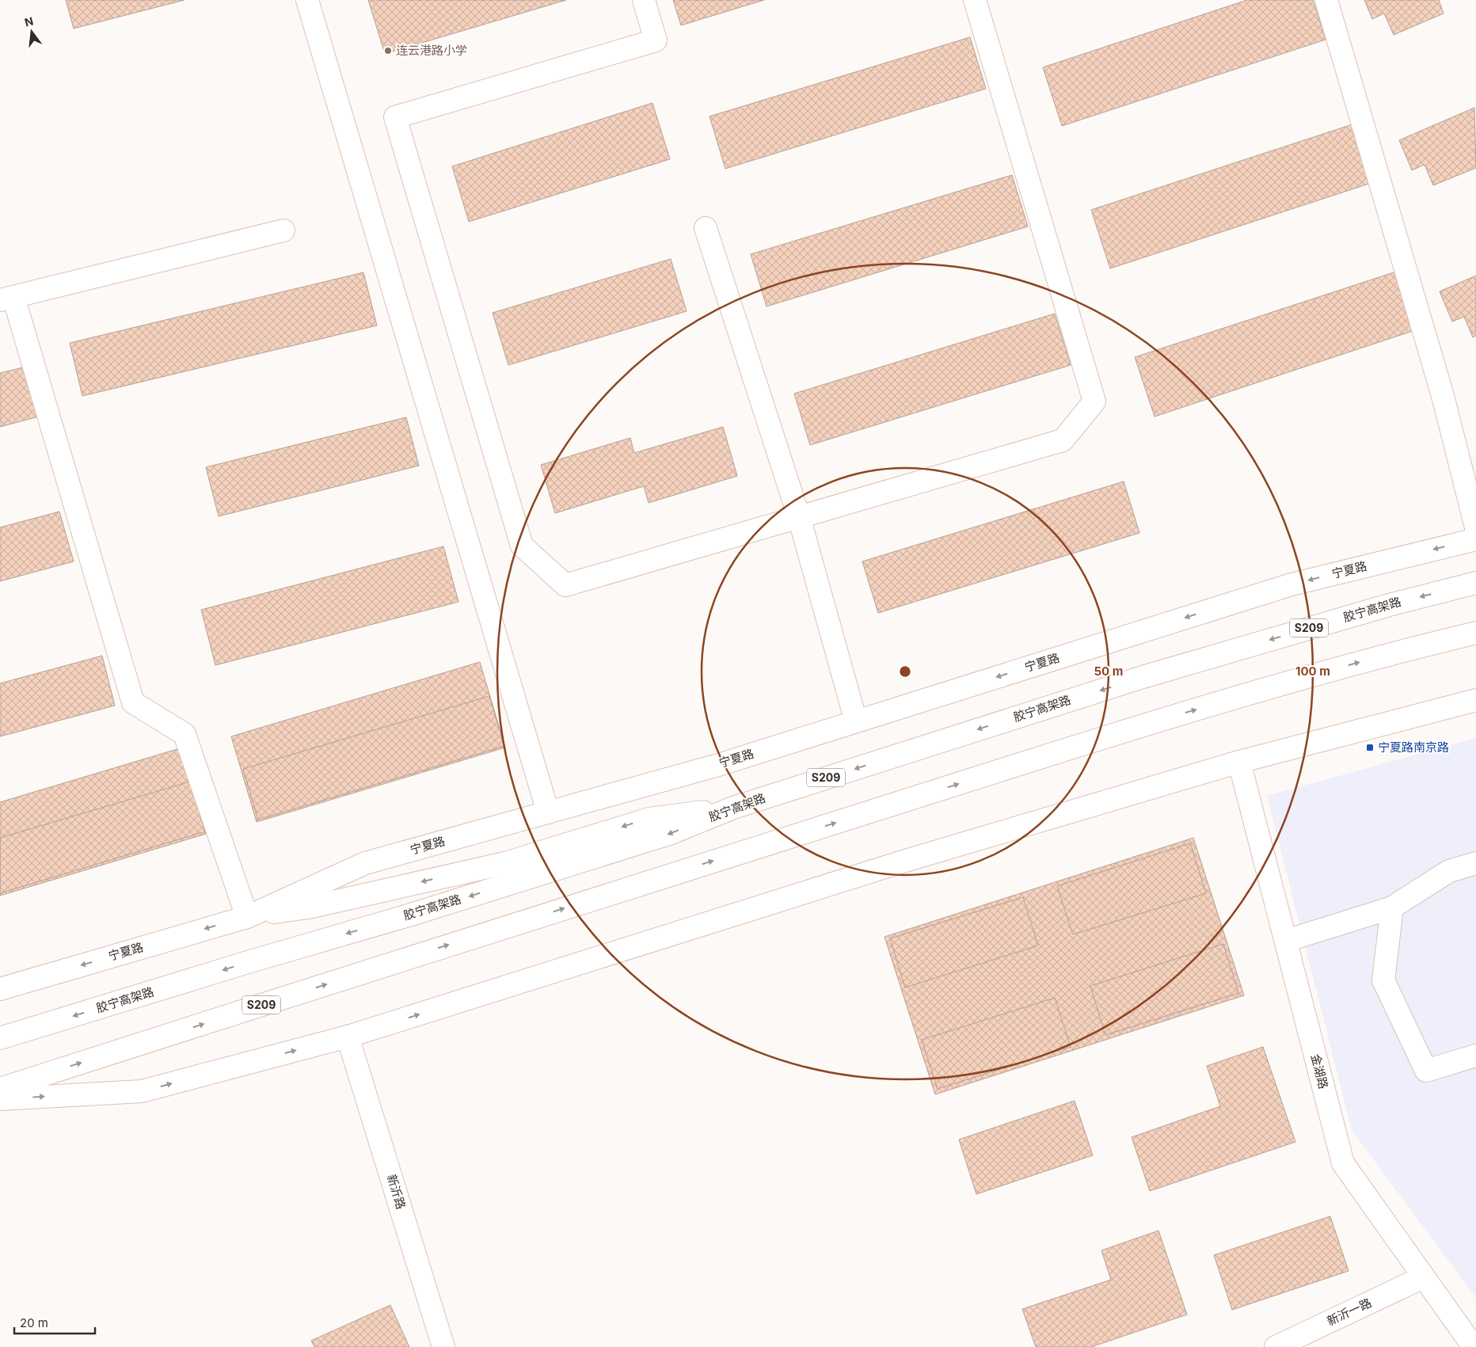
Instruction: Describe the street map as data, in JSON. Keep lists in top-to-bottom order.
{
  "streets": {
    "main road": [
      "宁夏路",
      "胶宁高架路",
      "S209",
      "金湖路",
      "新沂路",
      "新沂一路"
    ]
  },
  "crossings": [
    ["金湖路", "新沂一路"]
  ],
  "places": {
    "other": ["连云港路小学"],
    "transit": ["宁夏路南京路"]
  },
  "scale_bar": "20 m",
  "north": "top",
  "rings": ["50 m", "100 m"]
}
